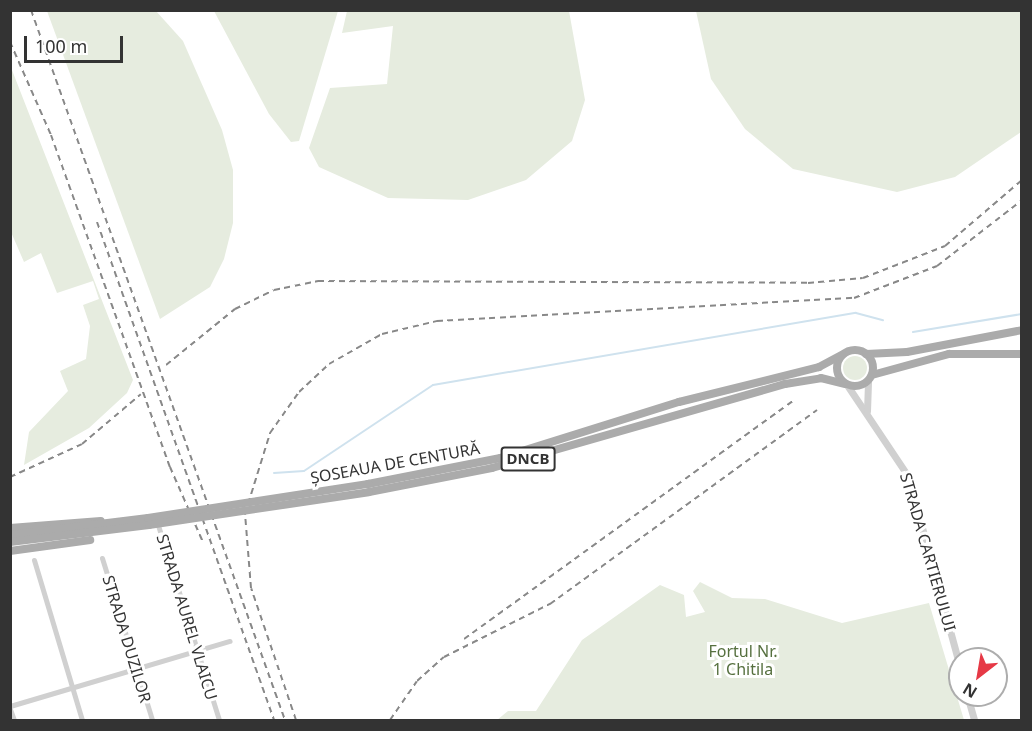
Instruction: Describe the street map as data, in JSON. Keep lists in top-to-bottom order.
{
  "streets": {
    "main road": ["DNCB", "ȘOSEAUA DE CENTURĂ"],
    "street": ["STRADA CARTIERULUI", "STRADA AUREL VLAICU", "STRADA DUZILOR"]
  },
  "crossings": [
    ["ȘOSEAUA DE CENTURĂ", "STRADA CARTIERULUI"],
    ["ȘOSEAUA DE CENTURĂ", "STRADA AUREL VLAICU"]
  ],
  "parks": ["Fortul Nr. 1 Chitila"],
  "scale_bar": "100 m",
  "north": "bottom left"
}
